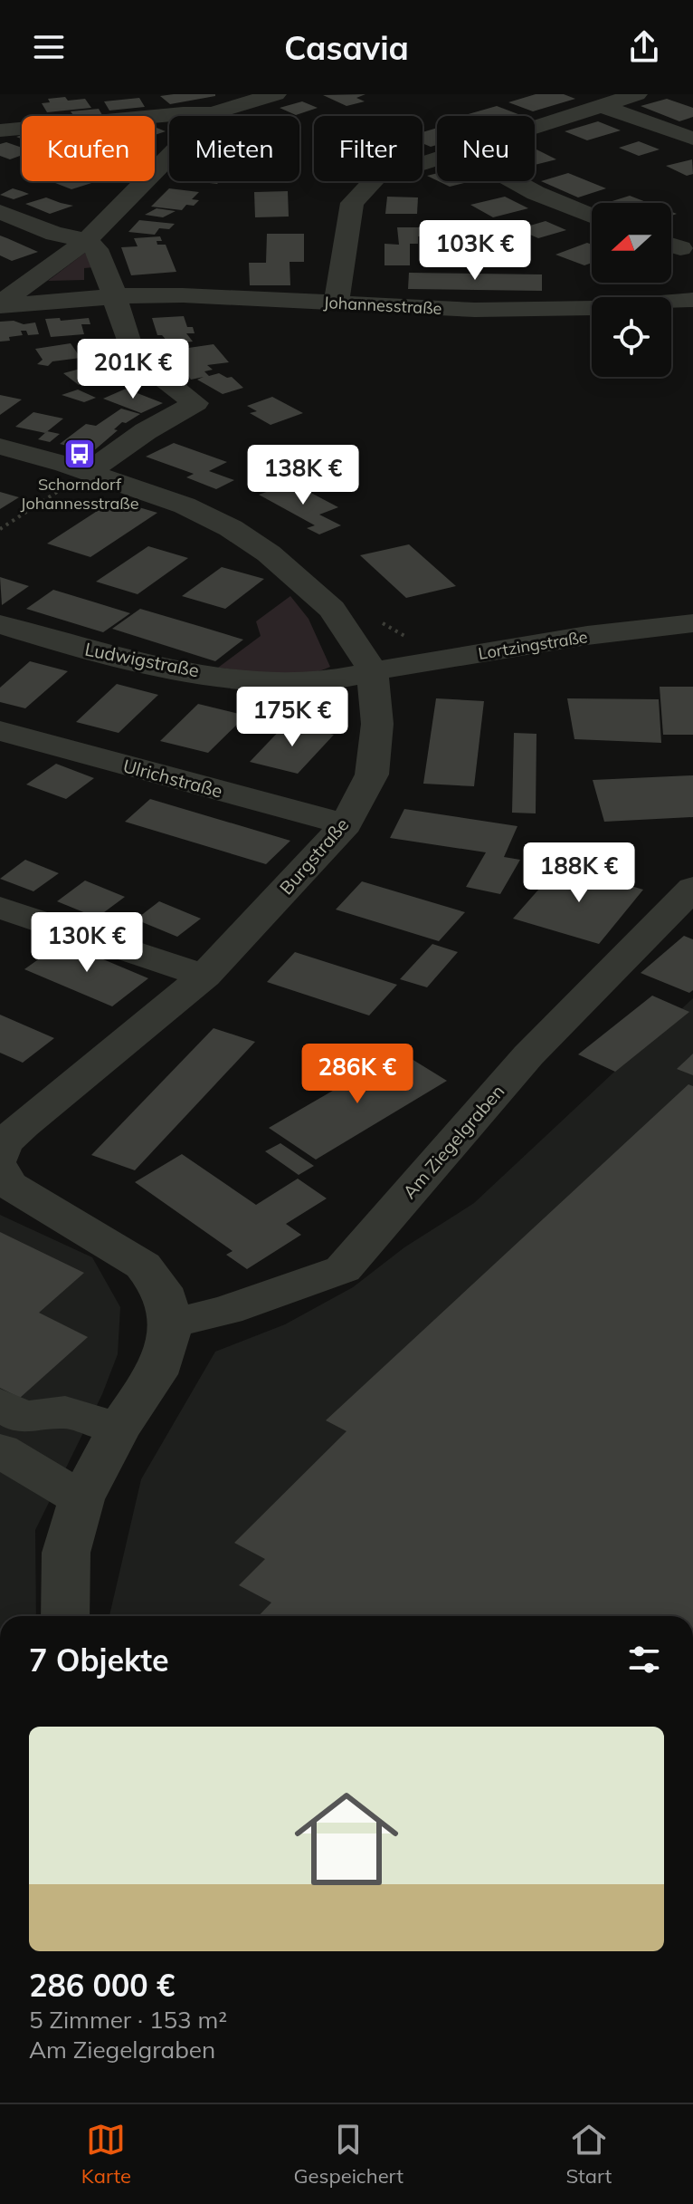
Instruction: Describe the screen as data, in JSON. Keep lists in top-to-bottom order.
{
  "streets": {
    "street": [
      "Johannesstraße",
      "Lortzingstraße",
      "Ludwigstraße",
      "Ulrichstraße",
      "Burgstraße",
      "Am Ziegelgraben"
    ]
  },
  "crossings": [
    ["Lortzingstraße", "Ludwigstraße"],
    ["Lortzingstraße", "Burgstraße"],
    ["Ludwigstraße", "Burgstraße"],
    ["Ulrichstraße", "Burgstraße"]
  ],
  "places": {
    "bus stop": ["Schorndorf Johannesstraße"]
  },
  "north": "left",
  "page": {
    "header": "Casavia",
    "chip": [
      "Kaufen",
      "Mieten",
      "Filter",
      "Neu"
    ],
    "price": [
      "103K €",
      "201K €",
      "138K €",
      "175K €",
      "188K €",
      "130K €",
      "286K €"
    ],
    "heading": "7 Objekte",
    "list": [
      {
        "name": "286 000 €",
        "note": "5 Zimmer · 153 m² · Am Ziegelgraben"
      }
    ],
    "tabs": ["Karte", "Gespeichert", "Start"]
  }
}
